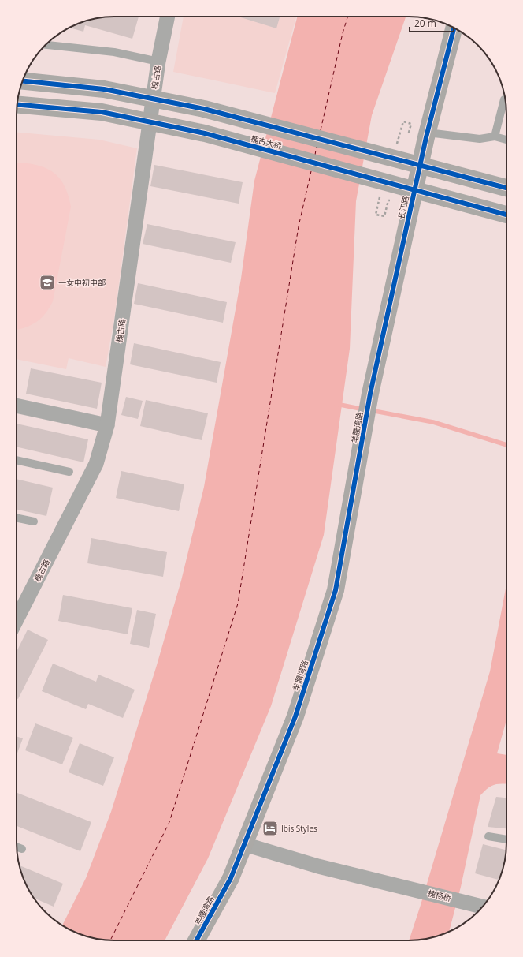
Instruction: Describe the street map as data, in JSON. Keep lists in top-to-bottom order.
{
  "streets": {
    "main road": ["槐古大桥", "长江路", "羊腰湾路"],
    "street": ["槐古路", "槐杨桥"]
  },
  "crossings": [
    ["长江路", "羊腰湾路"],
    ["羊腰湾路", "槐杨桥"]
  ],
  "places": {
    "school or university": ["一女中初中部"],
    "hotel": ["Ibis Styles"]
  },
  "scale_bar": "20 m"
}
